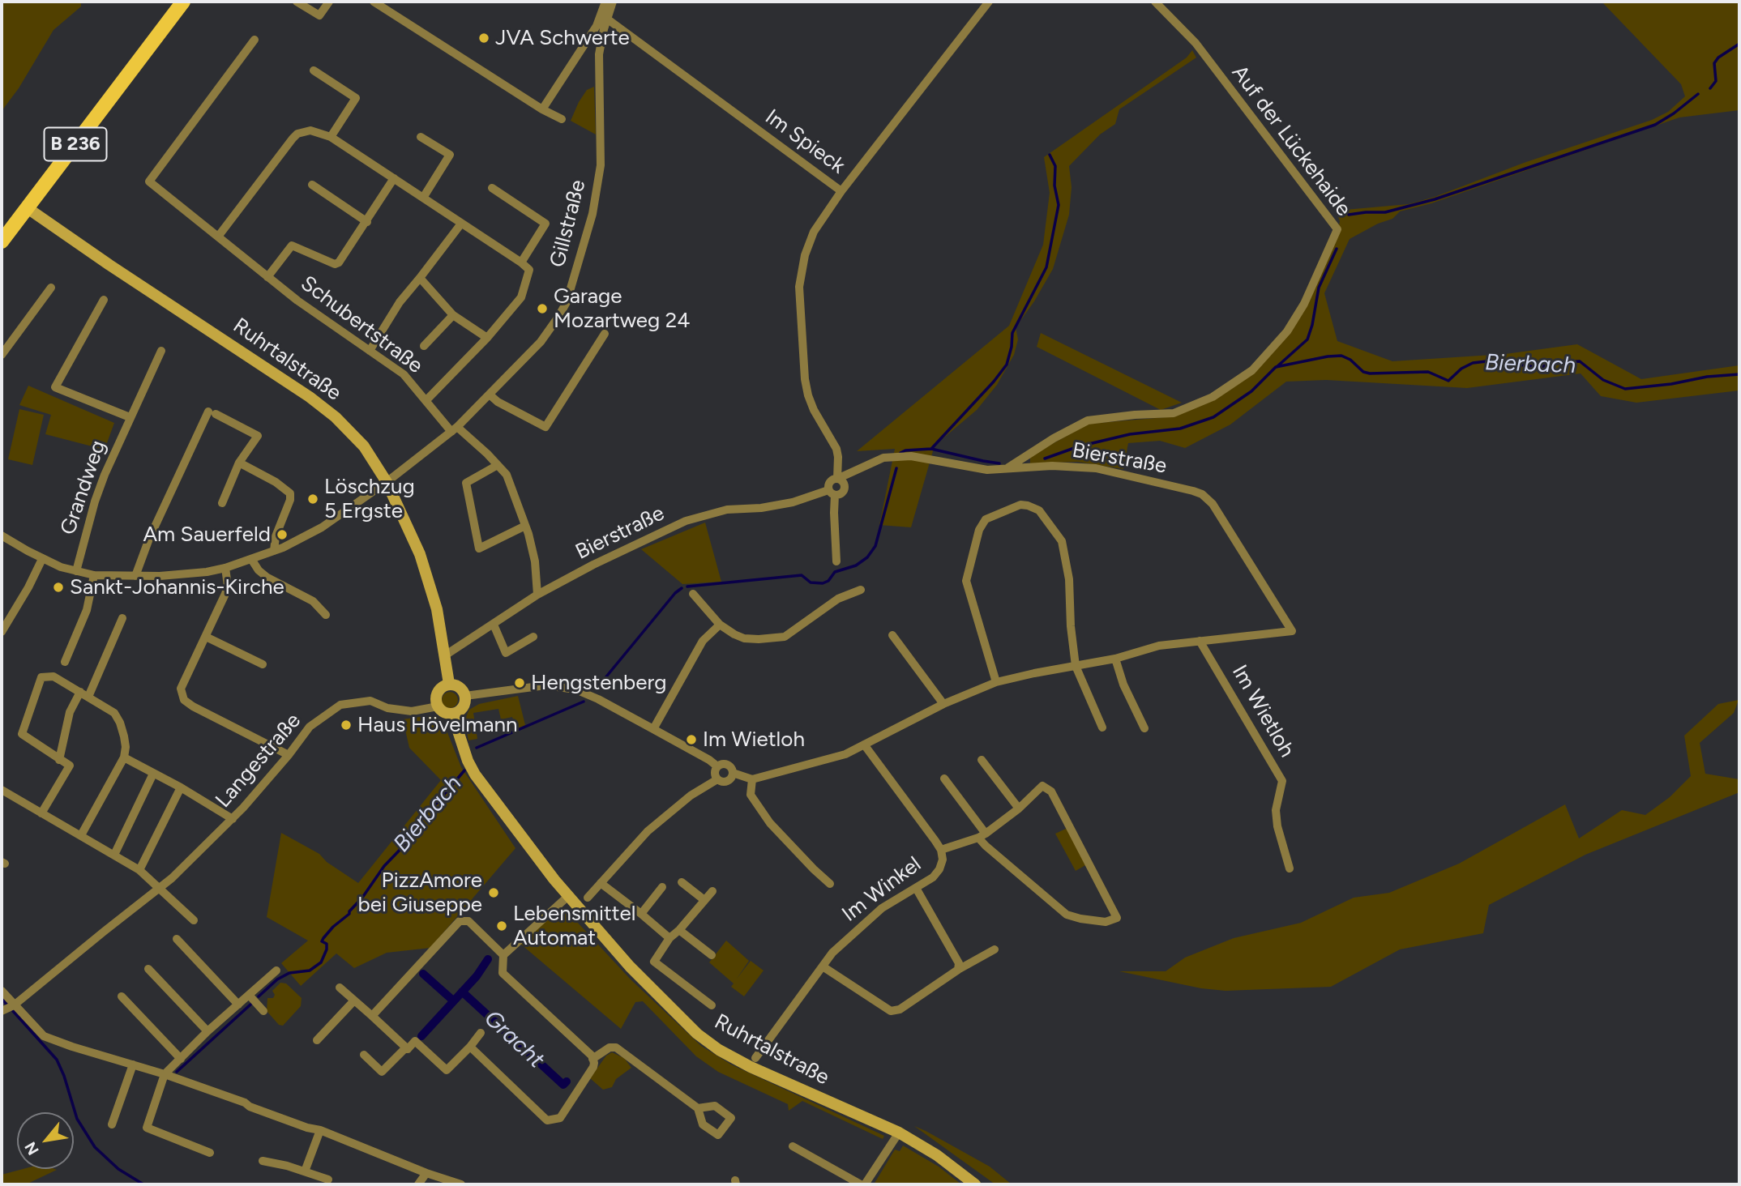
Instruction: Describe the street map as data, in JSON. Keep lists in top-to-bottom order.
{
  "streets": {
    "main road": ["B 236", "Ruhrtalstraße"],
    "street": [
      "Auf der Lückehaide",
      "Im Spieck",
      "Gillstraße",
      "Schubertstraße",
      "Bierstraße",
      "Grandweg",
      "Im Wietloh",
      "Langestraße",
      "Im Winkel"
    ]
  },
  "crossings": [
    ["Auf der Lückehaide", "Bierstraße"],
    ["Im Spieck", "Gillstraße"],
    ["B 236", "Ruhrtalstraße"],
    ["Gillstraße", "Schubertstraße"],
    ["Gillstraße", "Ruhrtalstraße"],
    ["Gillstraße", "Grandweg"],
    ["Schubertstraße", "Bierstraße"],
    ["Ruhrtalstraße", "Bierstraße"],
    ["Ruhrtalstraße", "Langestraße"],
    ["Bierstraße", "Im Wietloh"],
    ["Im Wietloh", "Im Winkel"]
  ],
  "water": ["Bierbach", "Gracht"],
  "places": [
    "JVA Schwerte",
    "Garage Mozartweg 24",
    "Löschzug 5 Ergste",
    "Am Sauerfeld",
    "Sankt-Johannis-Kirche",
    "Hengstenberg",
    "Haus Hövelmann",
    "Im Wietloh",
    "PizzAmore bei Giuseppe",
    "Lebensmittel Automat"
  ],
  "north": "bottom left"
}
